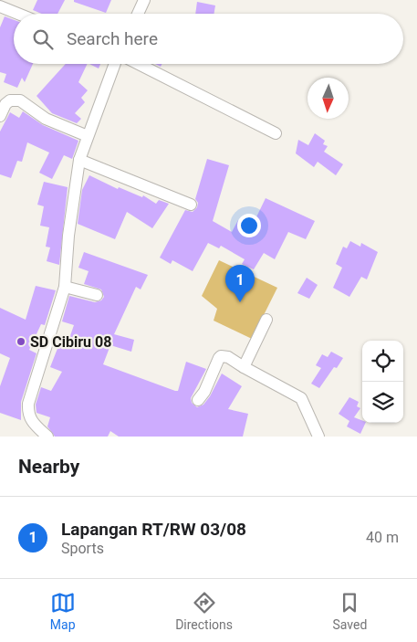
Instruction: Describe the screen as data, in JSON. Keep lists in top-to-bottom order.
{
  "places": ["SD Cibiru 08"],
  "north": "bottom",
  "page": {
    "search": "Search here",
    "pins": "1",
    "heading": "Nearby",
    "list": [
      {
        "mark": "1",
        "name": "Lapangan RT/RW 03/08",
        "note": "Sports",
        "value": "40 m"
      }
    ],
    "nav": ["Map", "Directions", "Saved"]
  }
}
